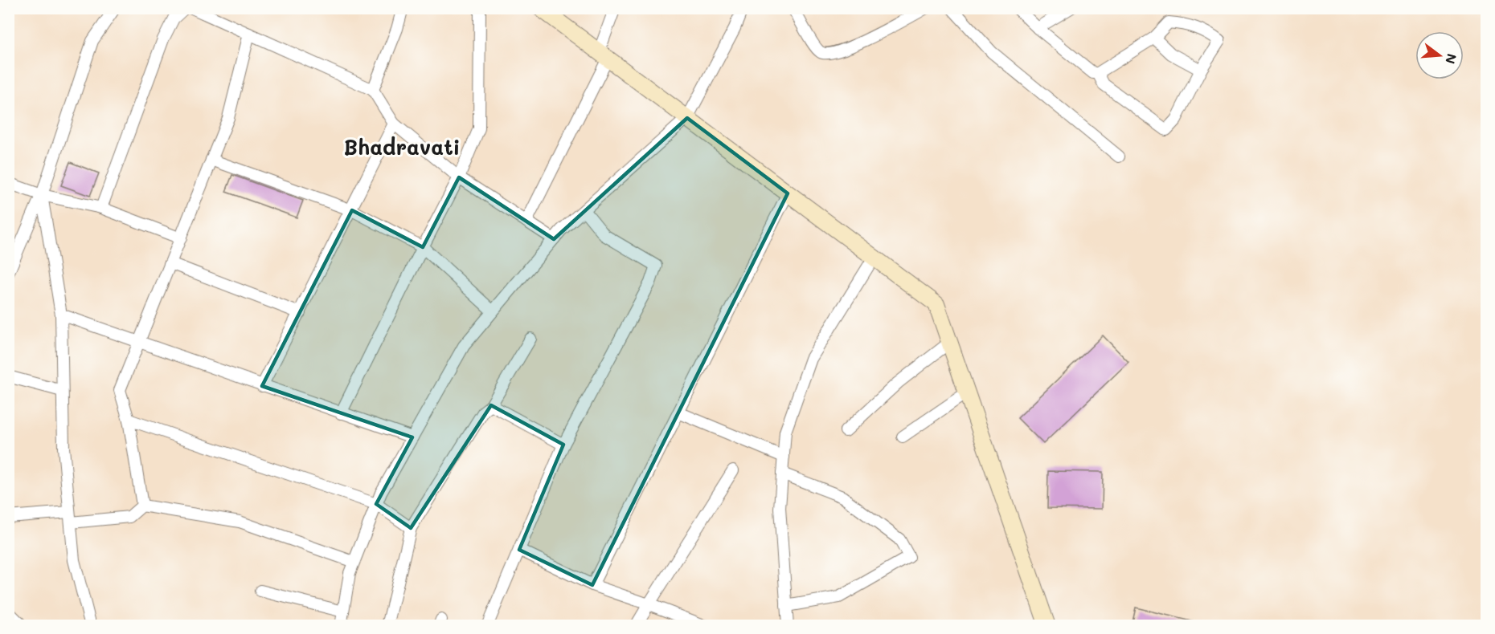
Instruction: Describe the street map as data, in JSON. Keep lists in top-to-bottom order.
{
  "districts": ["Bhadravati"],
  "north": "right"
}
